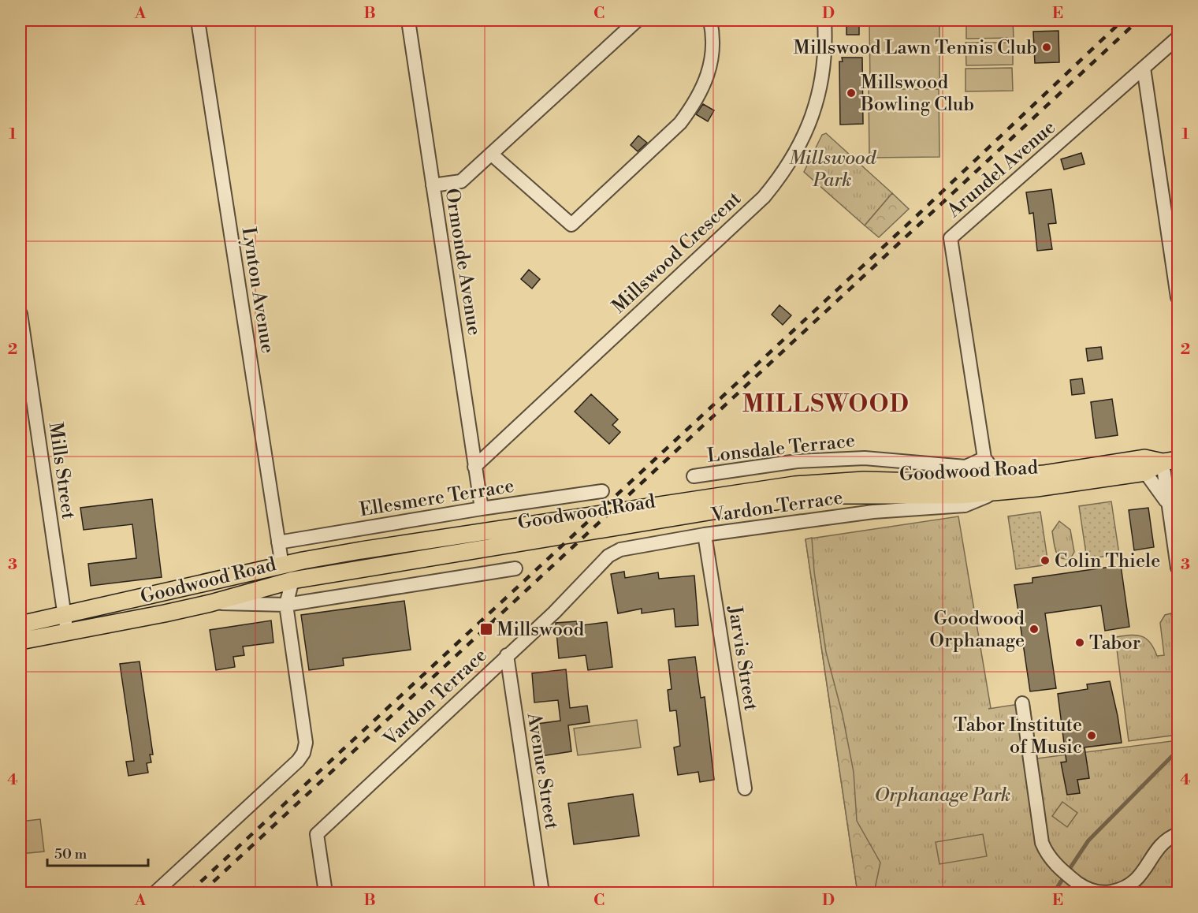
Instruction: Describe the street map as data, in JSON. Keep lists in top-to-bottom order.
{
  "streets": {
    "main road": ["Goodwood Road"],
    "street": [
      "Arundel Avenue",
      "Millswood Crescent",
      "Ormonde Avenue",
      "Lynton Avenue",
      "Lonsdale Terrace",
      "Mills Street",
      "Ellesmere Terrace",
      "Vardon Terrace",
      "Jarvis Street",
      "Avenue Street"
    ]
  },
  "crossings": [
    ["Arundel Avenue", "Lonsdale Terrace"],
    ["Arundel Avenue", "Goodwood Road"],
    ["Arundel Avenue", "Vardon Terrace"],
    ["Millswood Crescent", "Ormonde Avenue"],
    ["Ormonde Avenue", "Ellesmere Terrace"],
    ["Lynton Avenue", "Goodwood Road"],
    ["Lynton Avenue", "Ellesmere Terrace"],
    ["Mills Street", "Goodwood Road"],
    ["Goodwood Road", "Vardon Terrace"],
    ["Vardon Terrace", "Jarvis Street"],
    ["Vardon Terrace", "Avenue Street"]
  ],
  "districts": ["MILLSWOOD"],
  "parks": ["Millswood Park", "Orphanage Park"],
  "places": {
    "other": [
      "Millswood Lawn Tennis Club",
      "Millswood Bowling Club",
      "Colin Thiele",
      "Goodwood Orphanage",
      "Tabor",
      "Tabor Institute of Music"
    ],
    "transit": ["Millswood"]
  },
  "scale_bar": "50 m",
  "grid": {
    "columns": [
      "A",
      "B",
      "C",
      "D",
      "E"
    ],
    "rows": [
      "1",
      "2",
      "3",
      "4"
    ]
  }
}
